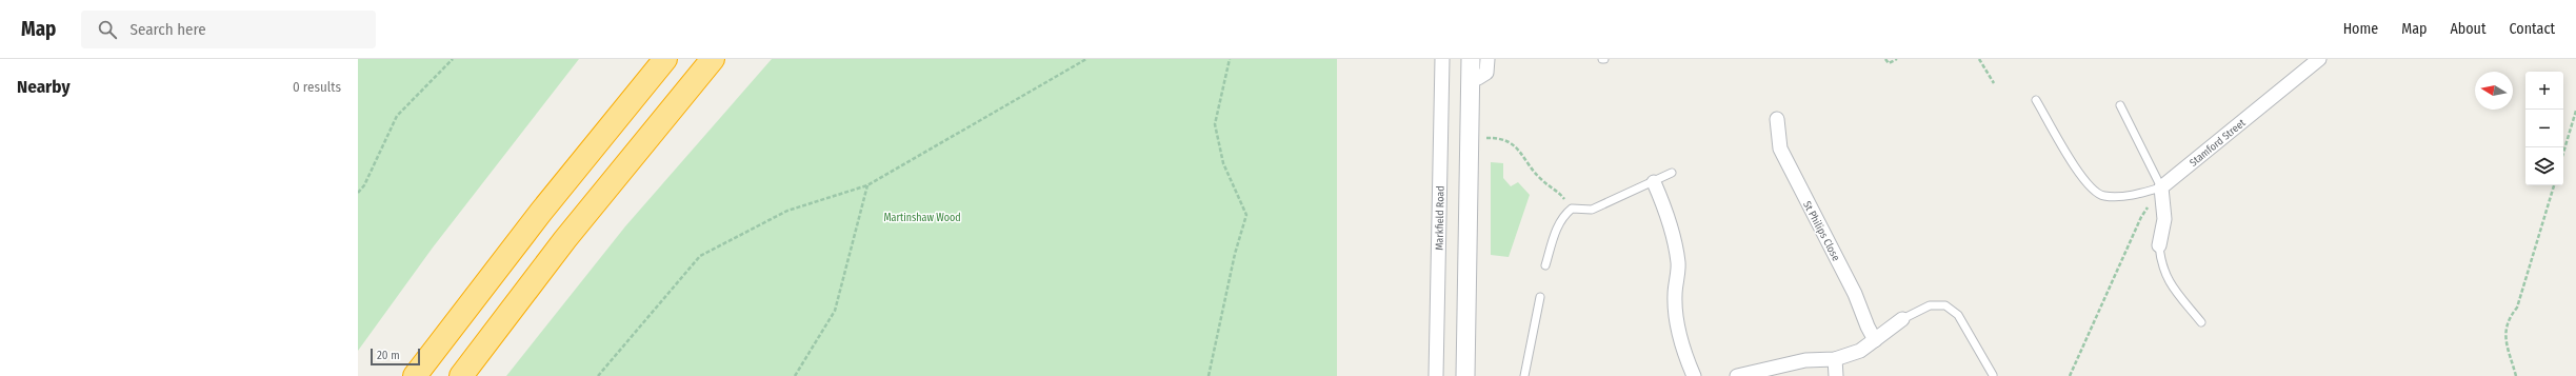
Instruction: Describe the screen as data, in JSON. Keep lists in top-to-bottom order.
{
  "streets": {
    "street": ["Stamford Street", "Markfield Road", "St Philips Close"]
  },
  "parks": ["Martinshaw Wood"],
  "scale_bar": "20 m",
  "north": "left",
  "page": {
    "header": "Map",
    "search": "Search here",
    "nav": [
      "Home",
      "Map",
      "About",
      "Contact"
    ],
    "heading": ["Nearby", "0 results"],
    "map_buttons": ["+", "−"],
    "scale": "20 m"
  }
}
